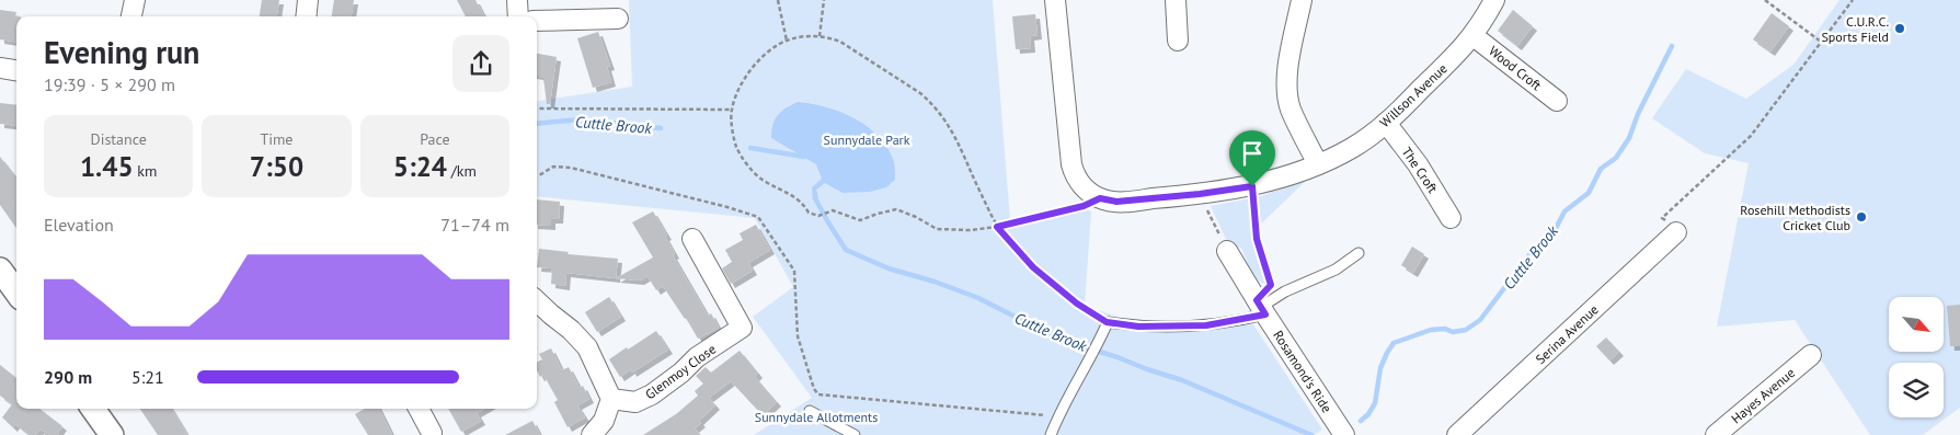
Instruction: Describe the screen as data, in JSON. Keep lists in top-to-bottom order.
{
  "streets": {
    "street": [
      "Wood Croft",
      "Willson Avenue",
      "The Croft",
      "Serina Avenue",
      "Glenmoy Close",
      "Rosamond's Ride",
      "Hayes Avenue"
    ]
  },
  "crossings": [
    ["Wood Croft", "Willson Avenue"],
    ["Willson Avenue", "The Croft"]
  ],
  "water": ["Cuttle Brook"],
  "parks": ["Sunnydale Park", "Sunnydale Allotments"],
  "places": ["C.U.R.C. Sports Field", "Rosehill Methodists Cricket Club"],
  "north": "bottom right",
  "page": {
    "heading": ["Evening run", "19:39 · 5 × 290 m"],
    "stats": [
      ["Distance", "1.45 km"],
      ["Time", "7:50"],
      ["Pace", "5:24 /km"]
    ],
    "chart": ["Elevation", "71–74 m"],
    "list": [
      {
        "name": "290 m",
        "note": "5:21"
      }
    ]
  }
}
